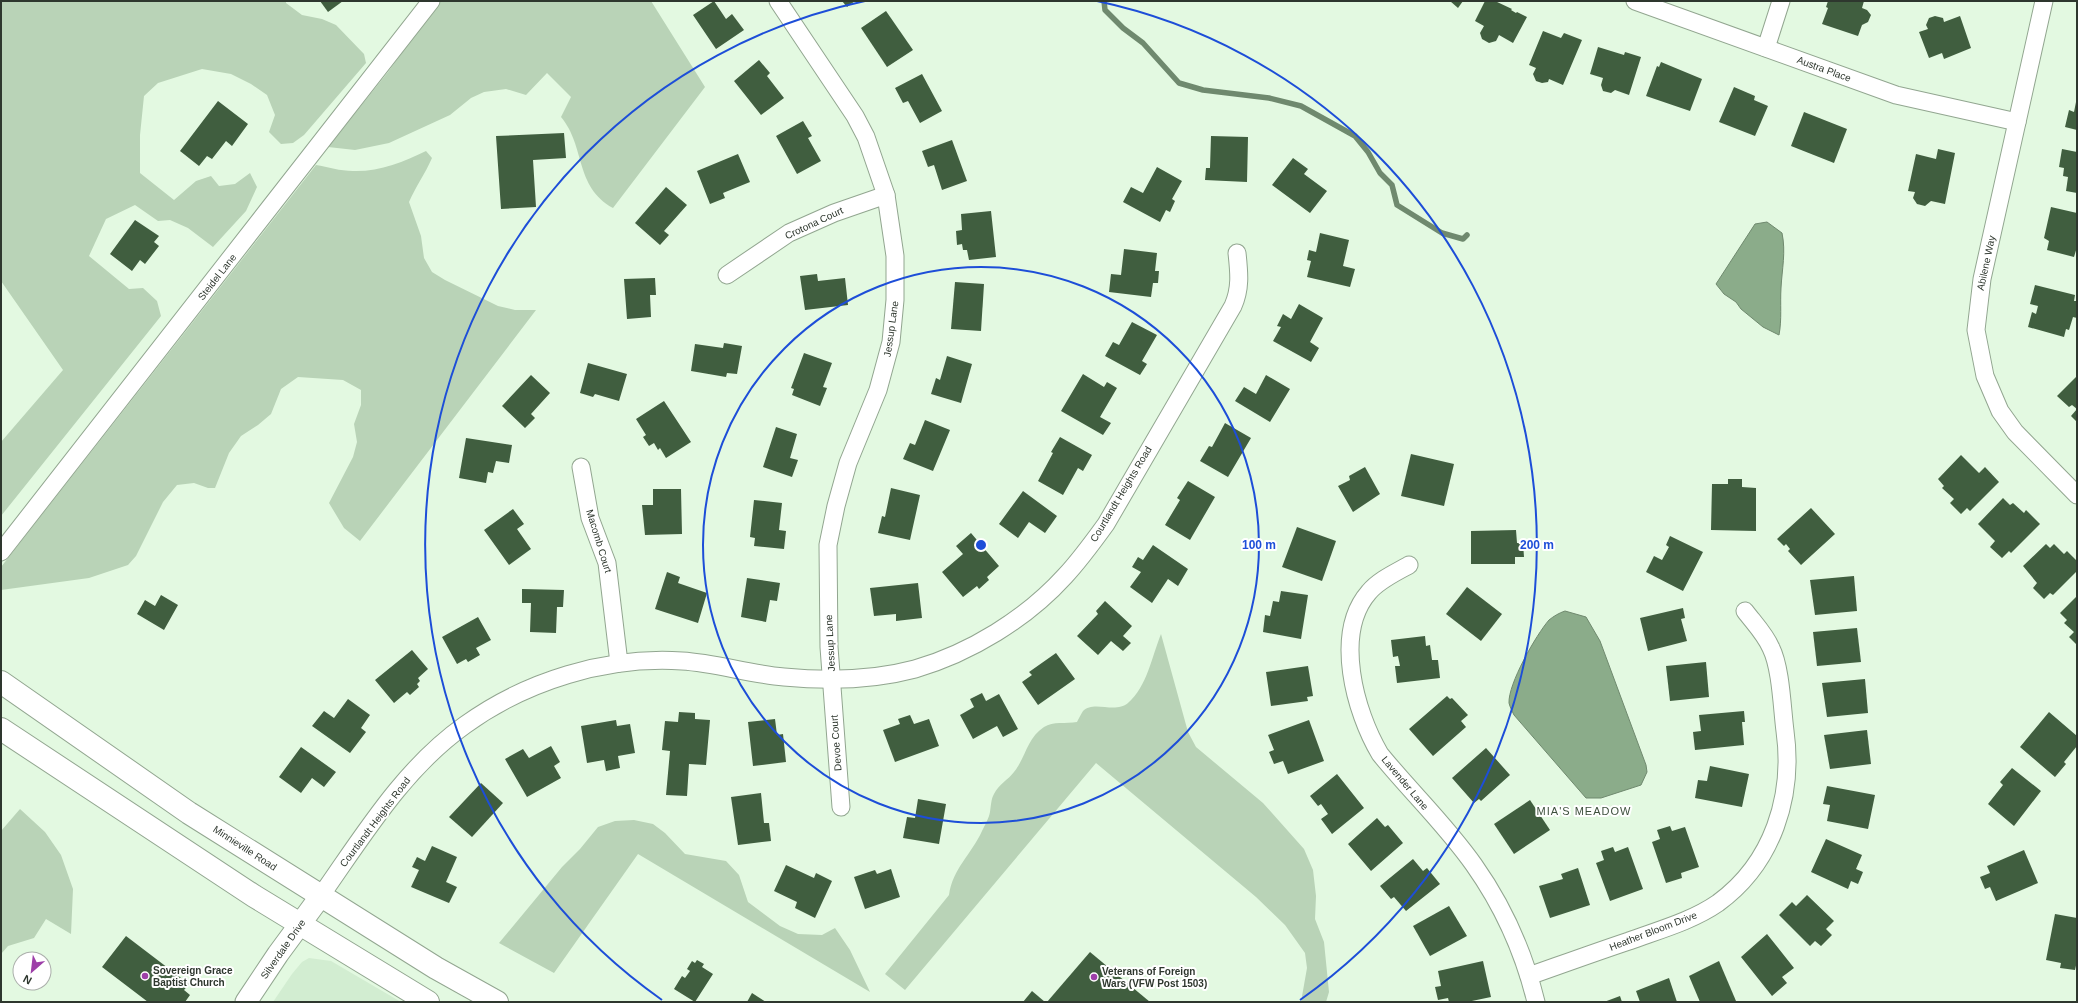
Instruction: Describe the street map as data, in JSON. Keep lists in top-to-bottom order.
{
  "streets": {
    "main road": ["Minnieville Road"],
    "street": [
      "Austra Place",
      "Crotona Court",
      "Abilene Way",
      "Steidel Lane",
      "Jessup Lane",
      "Courtlandt Heights Road",
      "Macomb Court",
      "Devoe Court",
      "Lavender Lane",
      "Heather Bloom Drive",
      "Silverdale Drive"
    ]
  },
  "crossings": [
    ["Austra Place", "Abilene Way"],
    ["Crotona Court", "Jessup Lane"],
    ["Jessup Lane", "Courtlandt Heights Road"],
    ["Jessup Lane", "Devoe Court"],
    ["Courtlandt Heights Road", "Macomb Court"],
    ["Courtlandt Heights Road", "Devoe Court"],
    ["Courtlandt Heights Road", "Minnieville Road"],
    ["Courtlandt Heights Road", "Silverdale Drive"],
    ["Lavender Lane", "Heather Bloom Drive"],
    ["Minnieville Road", "Silverdale Drive"]
  ],
  "districts": ["MIA'S MEADOW"],
  "places": ["Sovereign Grace Baptist Church", "Veterans of Foreign Wars (VFW Post 1503)"],
  "north": "bottom left",
  "rings": ["100 m", "200 m"]
}
